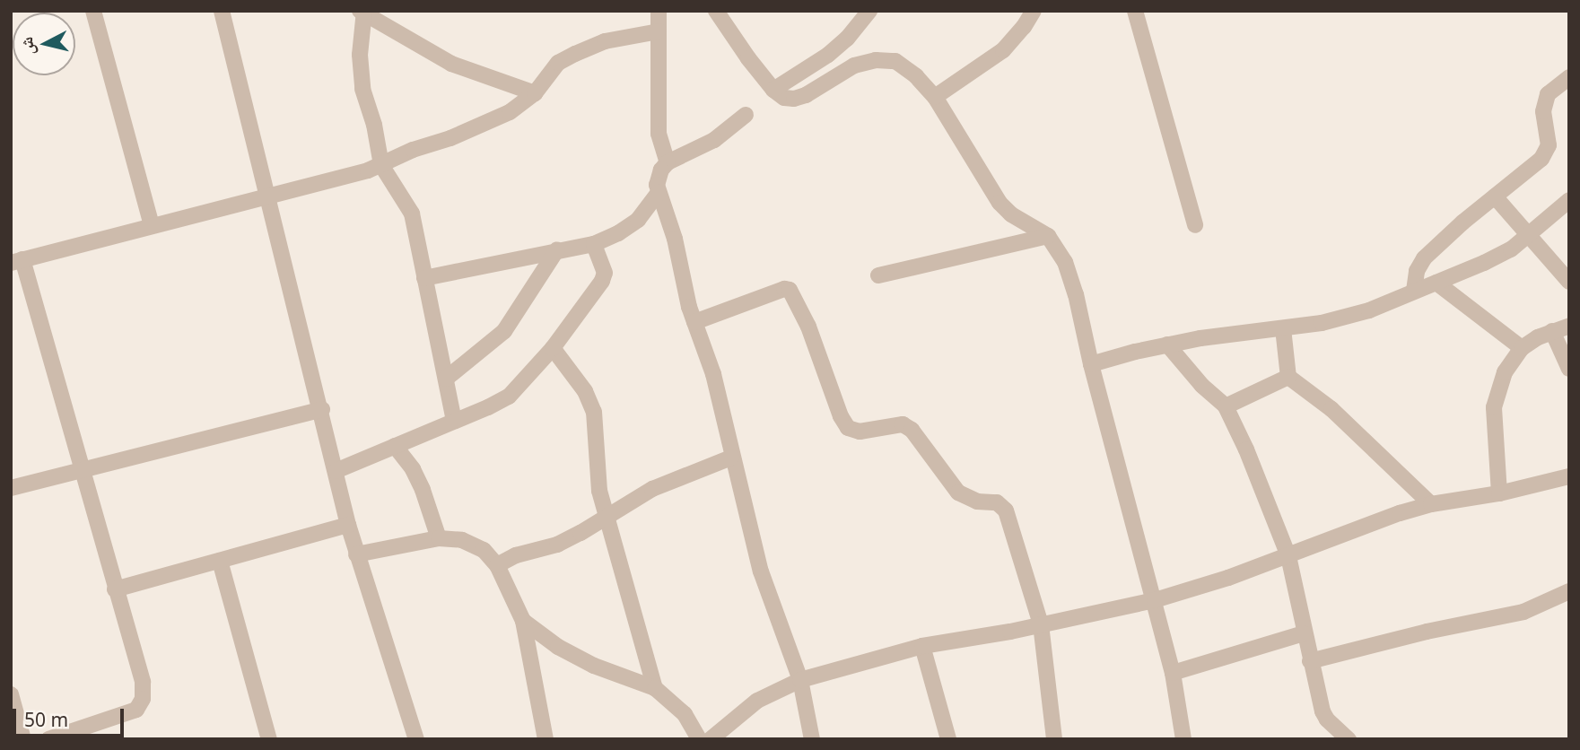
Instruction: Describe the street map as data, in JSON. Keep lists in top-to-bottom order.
{
  "scale_bar": "50 m",
  "north": "left"
}
